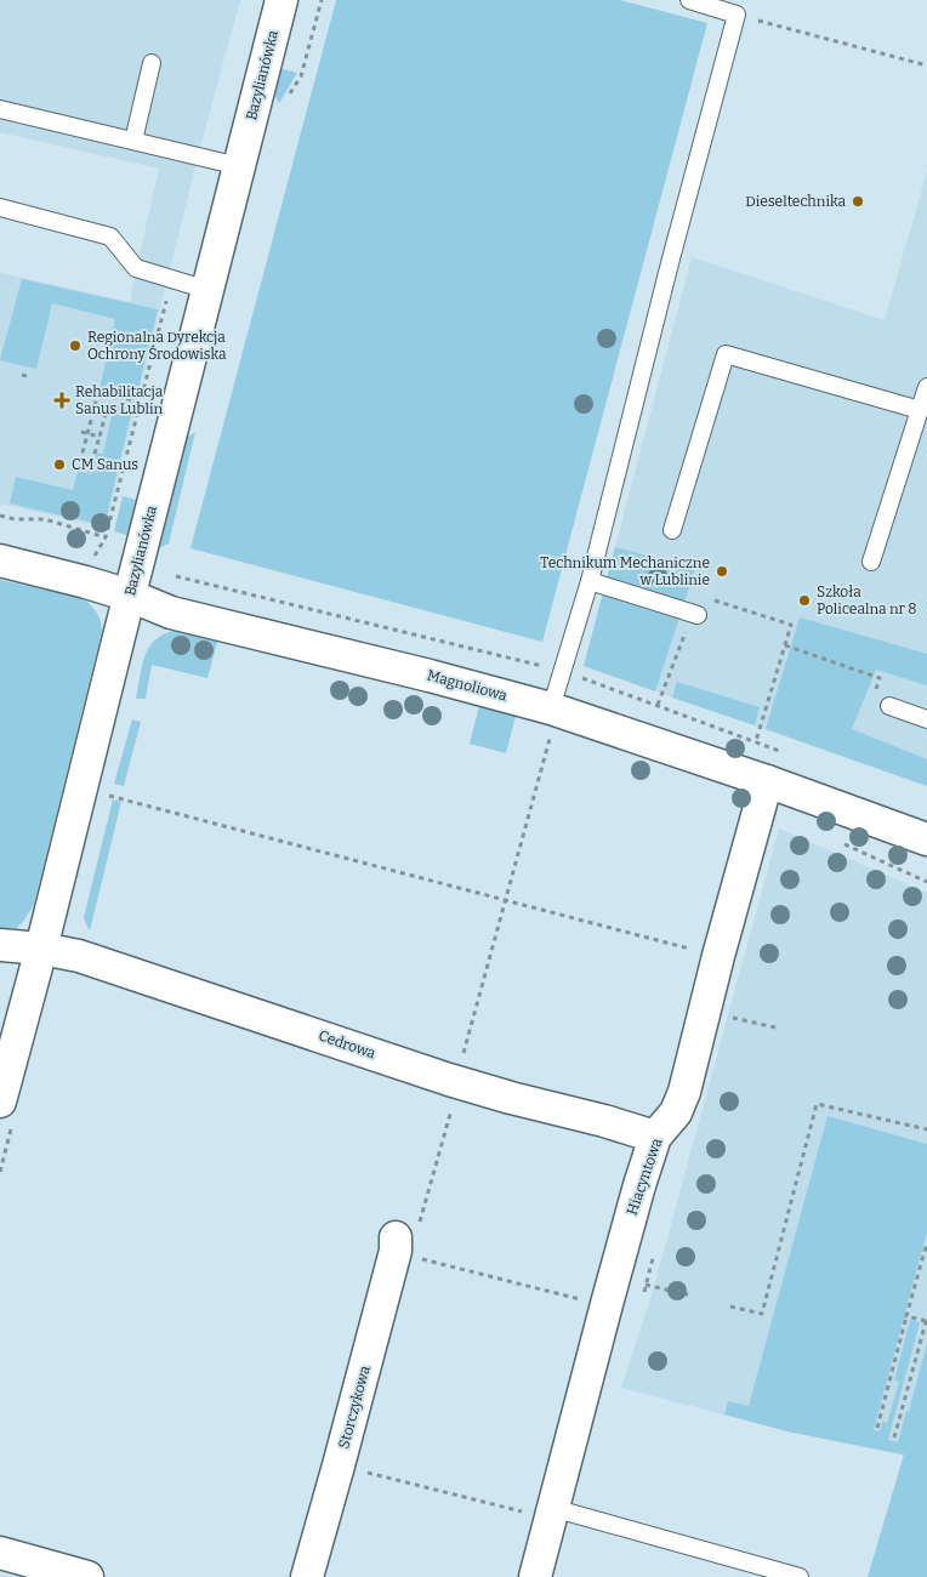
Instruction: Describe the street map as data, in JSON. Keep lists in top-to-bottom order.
{
  "streets": {
    "street": [
      "Bazylianówka",
      "Magnoliowa",
      "Cedrowa",
      "Hiacyntowa",
      "Storczykowa"
    ]
  },
  "crossings": [
    ["Bazylianówka", "Magnoliowa"],
    ["Bazylianówka", "Cedrowa"],
    ["Magnoliowa", "Hiacyntowa"],
    ["Cedrowa", "Hiacyntowa"]
  ],
  "places": {
    "other": [
      "Dieseltechnika",
      "Regionalna Dyrekcja Ochrony Środowiska",
      "CM Sanus",
      "Technikum Mechaniczne w Lublinie",
      "Szkoła Policealna nr 8"
    ],
    "health": ["Rehabilitacja Sanus Lublin"]
  }
}
